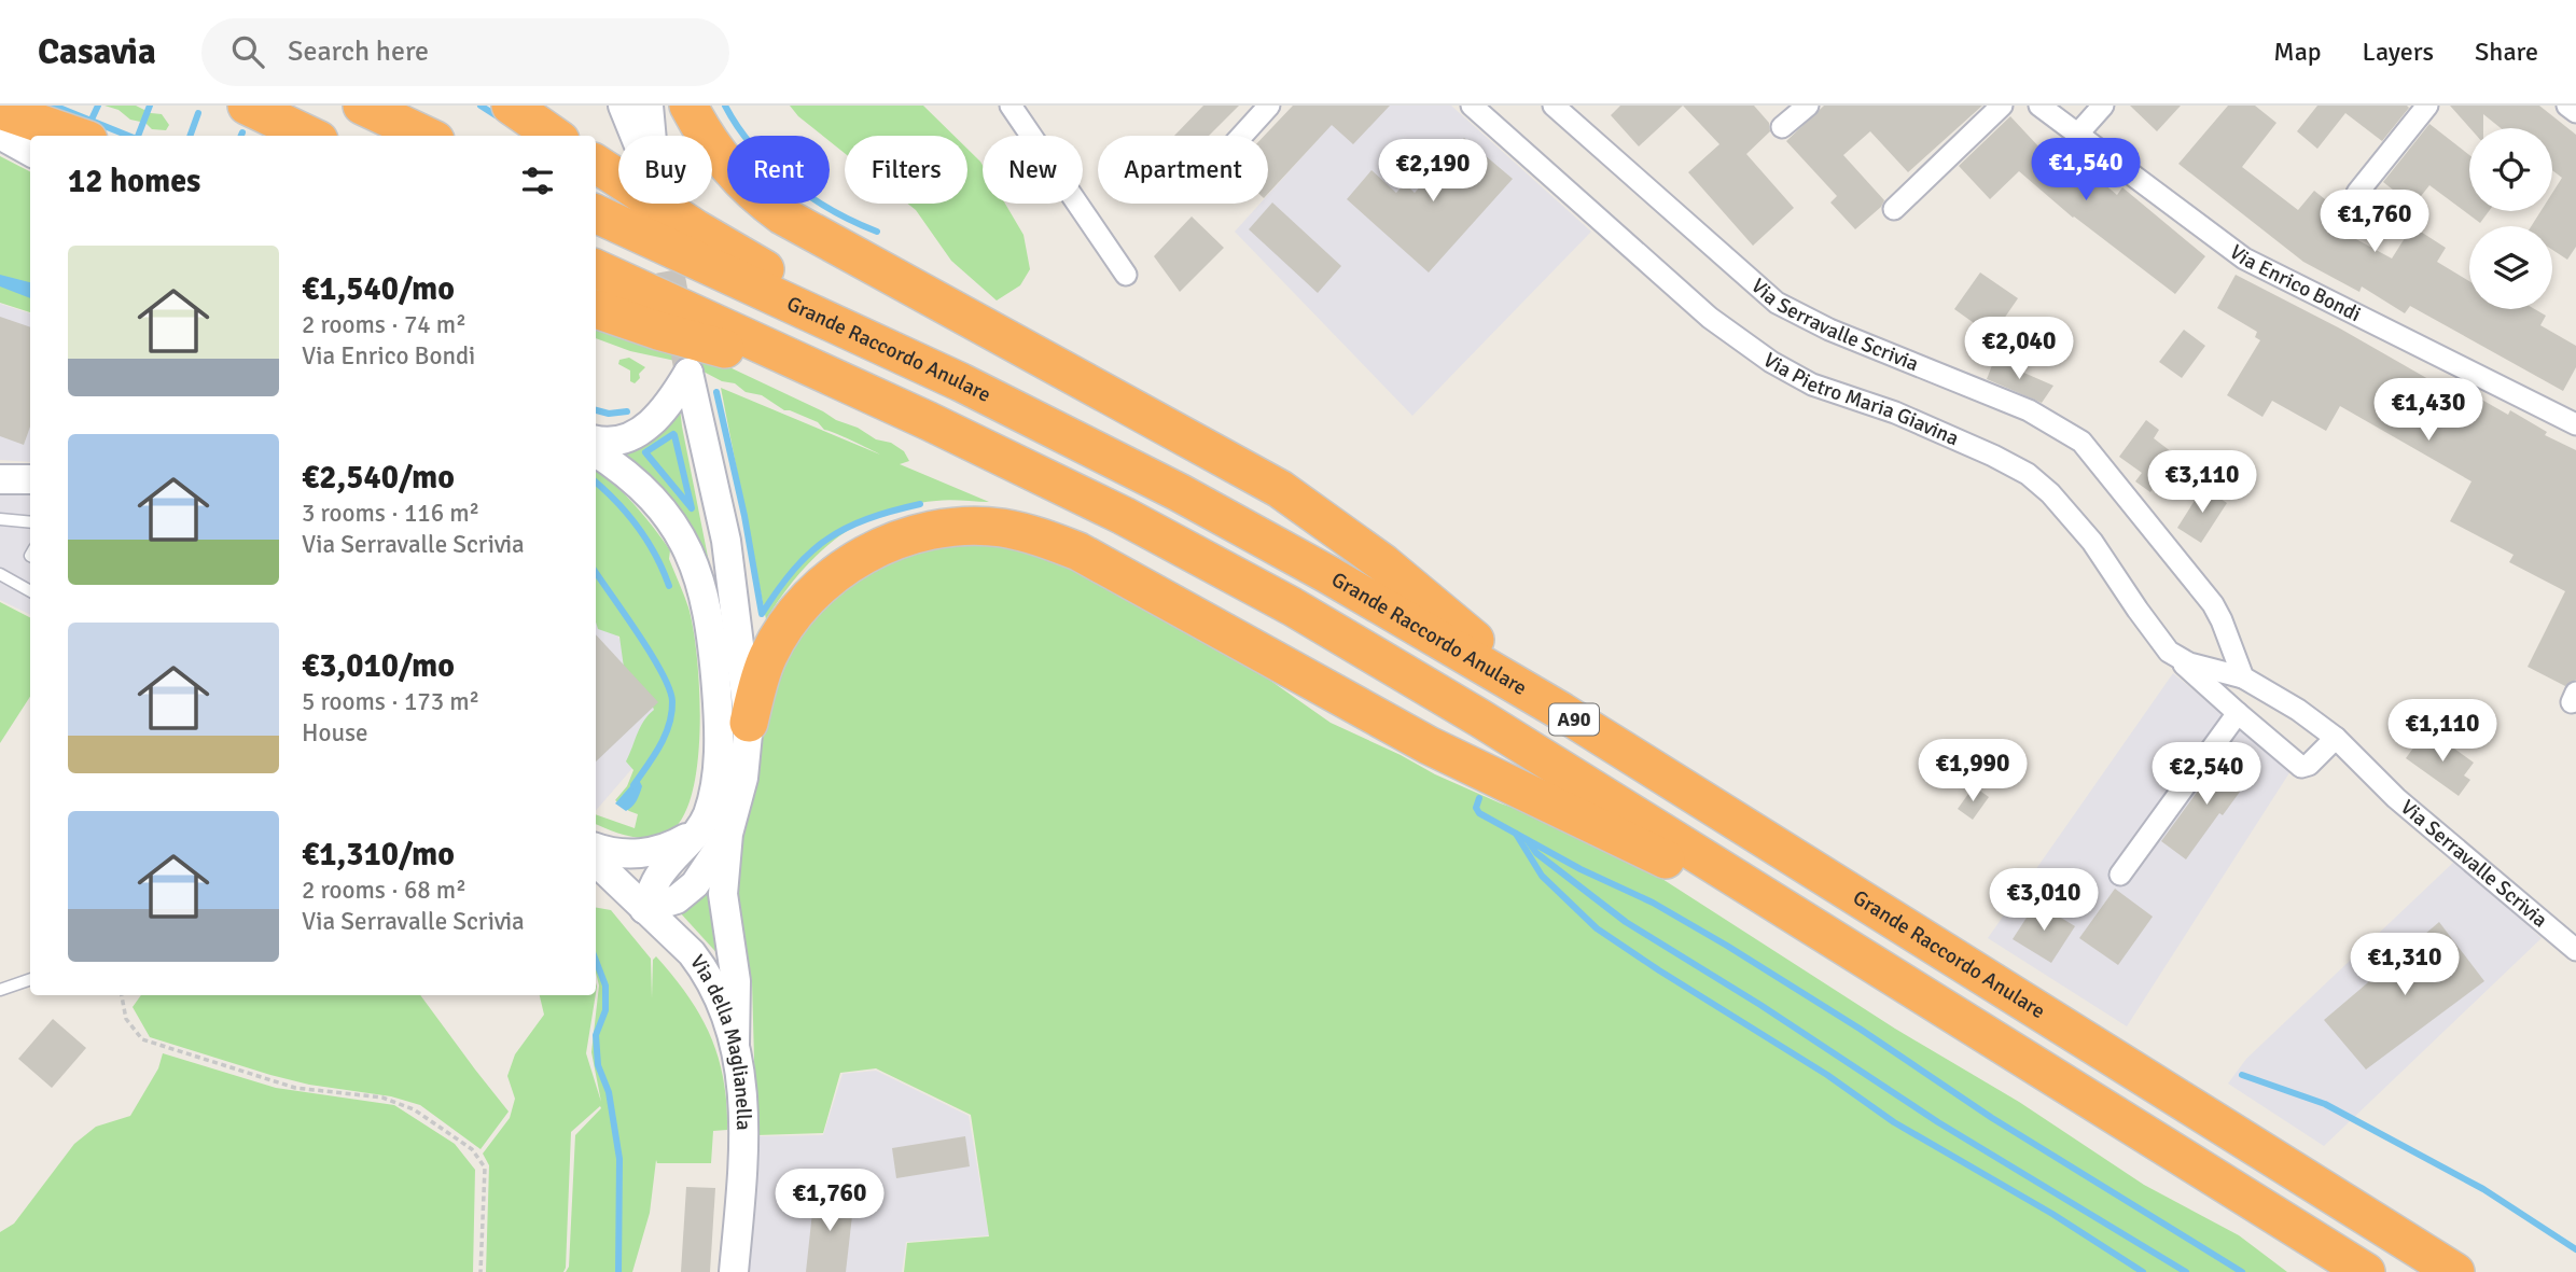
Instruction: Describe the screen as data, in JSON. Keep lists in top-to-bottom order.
{
  "streets": {
    "highway": ["Grande Raccordo Anulare", "A90"],
    "main road": ["Via della Maglianella"],
    "street": ["Via Enrico Bondi", "Via Serravalle Scrivia", "Via Pietro Maria Giavina"]
  },
  "crossings": [
    ["Via Serravalle Scrivia", "Via Pietro Maria Giavina"]
  ],
  "page": {
    "header": "Casavia",
    "search": "Search here",
    "nav": ["Map", "Layers", "Share"],
    "chip": [
      "Buy",
      "Rent",
      "Filters",
      "New",
      "Apartment"
    ],
    "heading": "12 homes",
    "price": [
      "€1,540",
      "€2,190",
      "€1,760",
      "€2,040",
      "€1,430",
      "€3,110",
      "€1,110",
      "€1,990",
      "€2,540",
      "€3,010",
      "€1,310",
      "€1,760"
    ],
    "list": [
      {
        "name": "€1,540/mo",
        "note": "2 rooms · 74 m² · Via Enrico Bondi"
      },
      {
        "name": "€2,540/mo",
        "note": "3 rooms · 116 m² · Via Serravalle Scrivia"
      },
      {
        "name": "€3,010/mo",
        "note": "5 rooms · 173 m² · House"
      },
      {
        "name": "€1,310/mo",
        "note": "2 rooms · 68 m² · Via Serravalle Scrivia"
      }
    ]
  }
}
